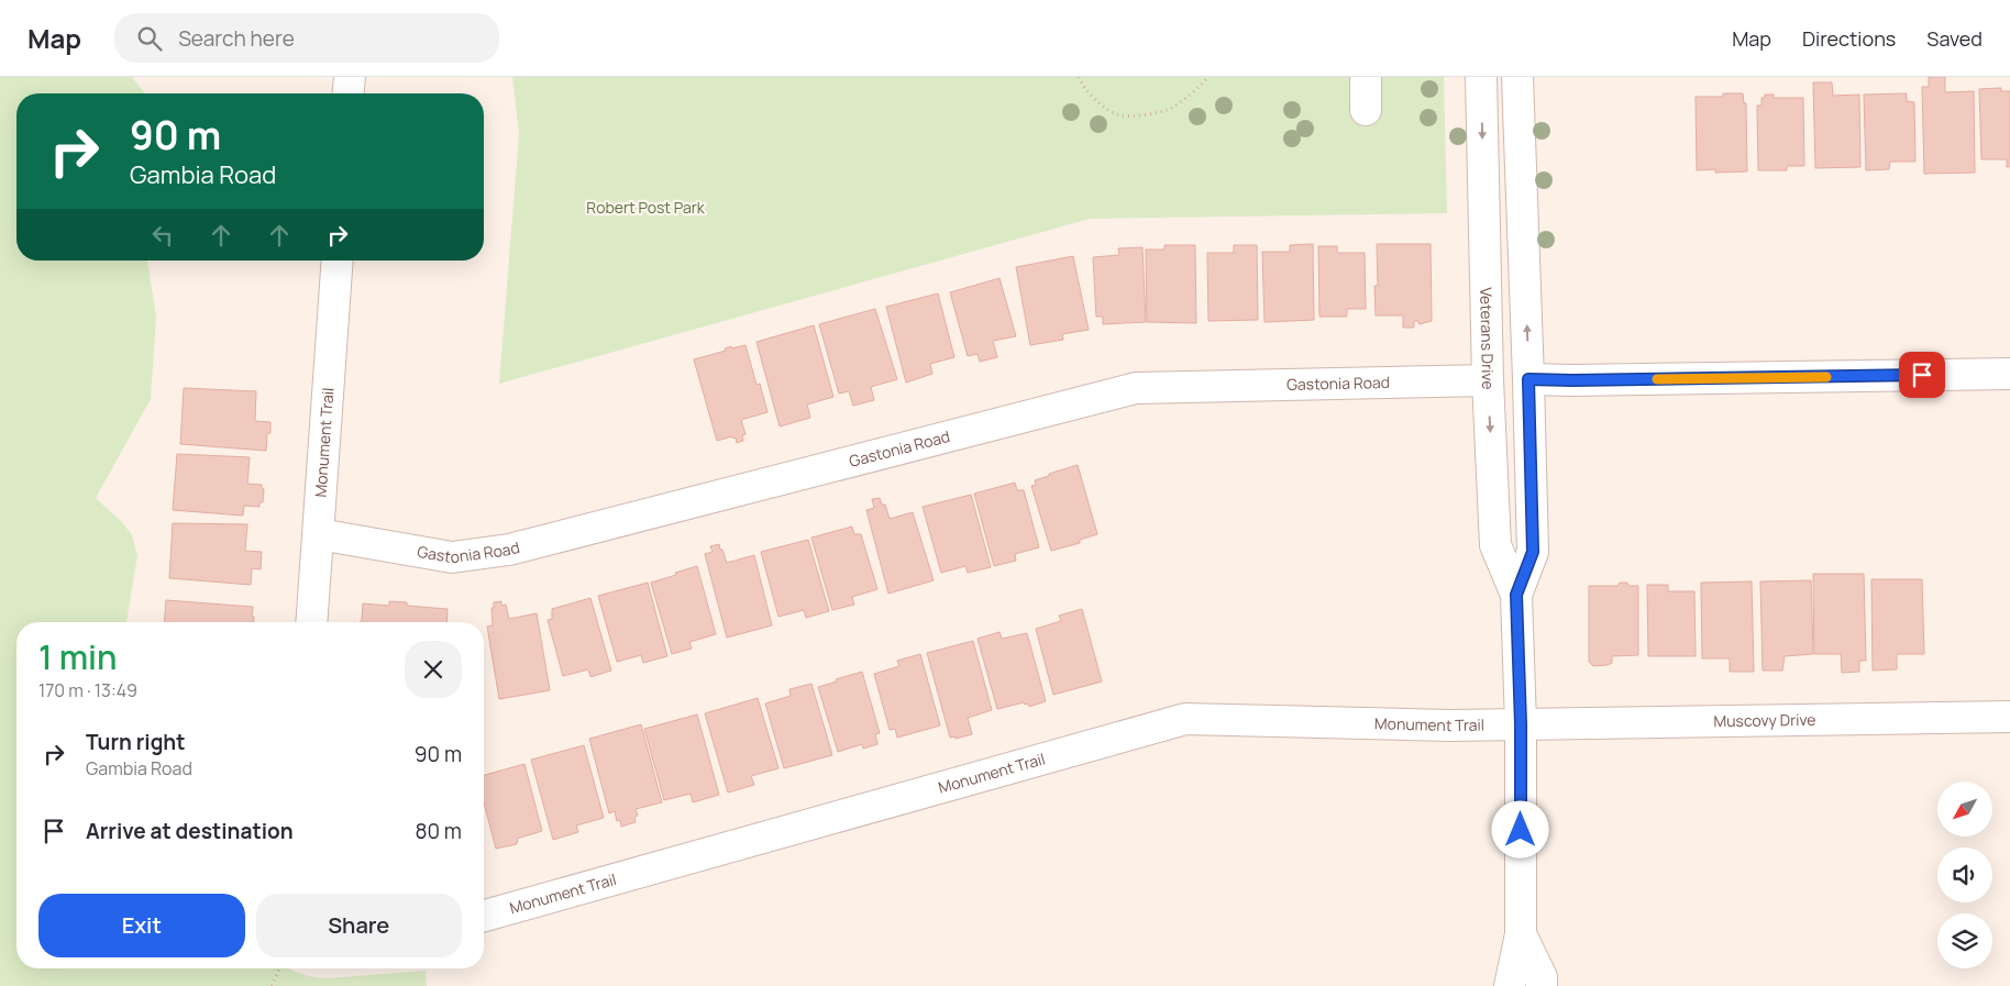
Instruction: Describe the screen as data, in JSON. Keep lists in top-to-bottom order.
{
  "streets": {
    "street": [
      "Veterans Drive",
      "Gastonia Road",
      "Monument Trail",
      "Muscovy Drive"
    ]
  },
  "crossings": [
    ["Veterans Drive", "Gastonia Road"],
    ["Veterans Drive", "Monument Trail"],
    ["Veterans Drive", "Muscovy Drive"],
    ["Gastonia Road", "Monument Trail"],
    ["Monument Trail", "Muscovy Drive"]
  ],
  "parks": ["Robert Post Park"],
  "north": "bottom left",
  "page": {
    "header": "Map",
    "search": "Search here",
    "nav": ["Map", "Directions", "Saved"],
    "turn": ["90 m", "Gambia Road"],
    "heading": ["1 min", "170 m · 13:49"],
    "list": [
      {
        "name": "Turn right",
        "note": "Gambia Road",
        "value": "90 m"
      },
      {
        "name": "Arrive at destination",
        "value": "80 m"
      }
    ],
    "buttons": ["Exit", "Share"]
  }
}
